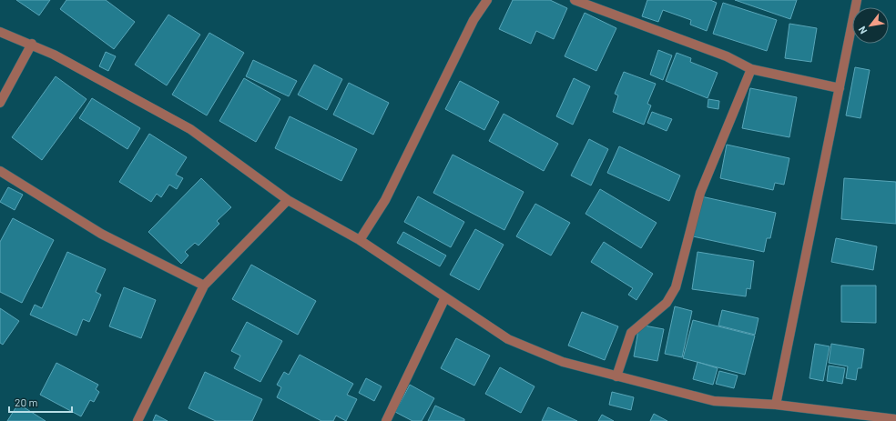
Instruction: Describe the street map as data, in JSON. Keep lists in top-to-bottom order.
{
  "scale_bar": "20 m",
  "north": "bottom left"
}
